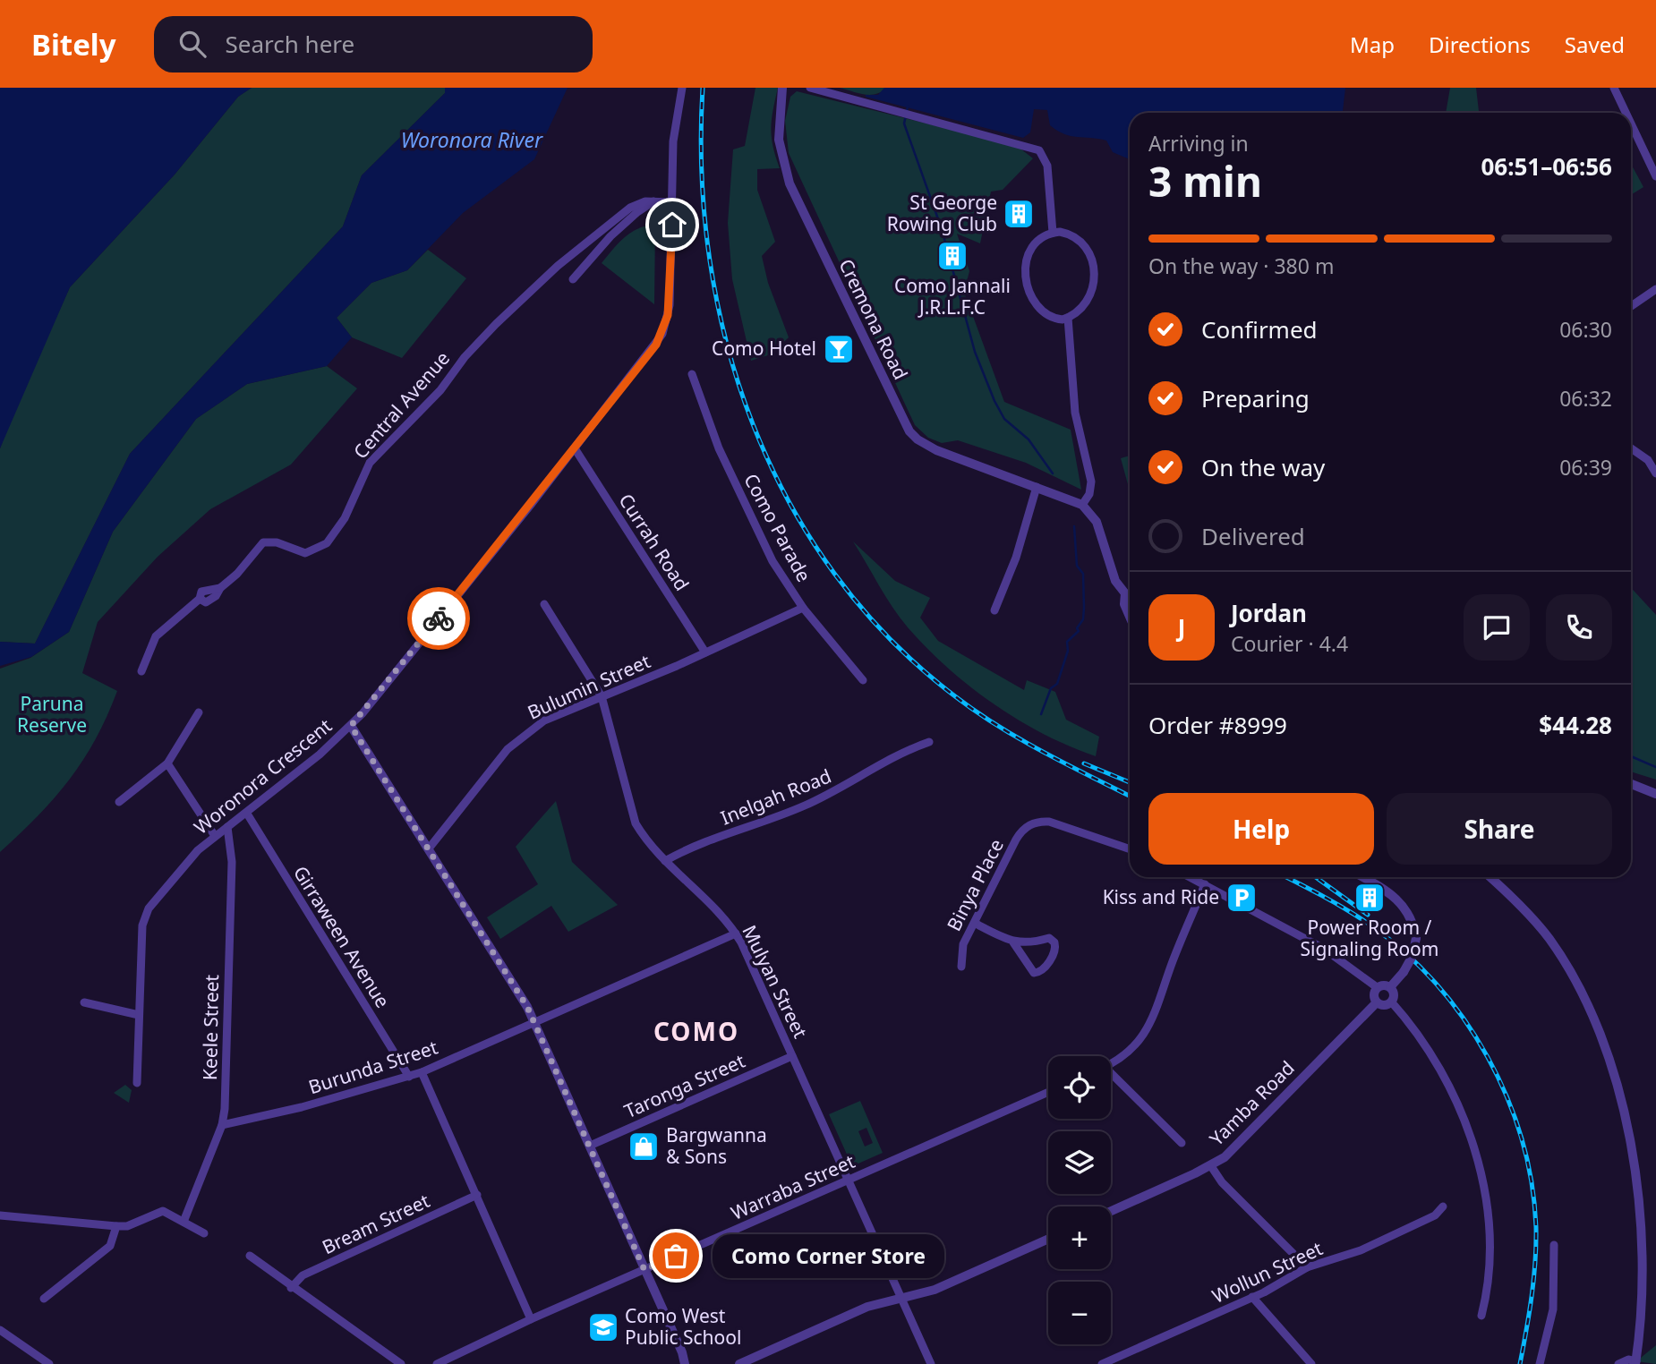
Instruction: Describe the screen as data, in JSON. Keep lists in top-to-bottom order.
{
  "streets": {
    "street": [
      "Cremona Road",
      "Central Avenue",
      "Como Parade",
      "Currah Road",
      "Bulumin Street",
      "Woronora Crescent",
      "Inelgah Road",
      "Binya Place",
      "Girraween Avenue",
      "Mulyan Street",
      "Keele Street",
      "Burunda Street",
      "Taronga Street",
      "Yamba Road",
      "Warraba Street",
      "Bream Street",
      "Wollun Street"
    ]
  },
  "crossings": [
    ["Central Avenue", "Woronora Crescent"],
    ["Como Parade", "Bulumin Street"],
    ["Currah Road", "Bulumin Street"],
    ["Currah Road", "Woronora Crescent"],
    ["Bulumin Street", "Mulyan Street"],
    ["Woronora Crescent", "Girraween Avenue"],
    ["Woronora Crescent", "Keele Street"],
    ["Inelgah Road", "Mulyan Street"],
    ["Girraween Avenue", "Burunda Street"],
    ["Mulyan Street", "Burunda Street"],
    ["Mulyan Street", "Taronga Street"],
    ["Mulyan Street", "Warraba Street"],
    ["Keele Street", "Burunda Street"]
  ],
  "districts": ["COMO"],
  "water": ["Woronora River"],
  "parks": ["Paruna Reserve"],
  "places": {
    "building": ["St George Rowing Club", "Como Jannali J.R.L.F.C", "Power Room / Signaling Room"],
    "bar": ["Como Hotel"],
    "parking": ["Kiss and Ride"],
    "shop": ["Bargwanna & Sons"],
    "other": ["Como Corner Store"],
    "school or university": ["Como West Public School"]
  },
  "page": {
    "header": "Bitely",
    "search": "Search here",
    "nav": ["Map", "Directions", "Saved"],
    "heading": ["3 min", "Arriving in", "06:51–06:56"],
    "panel": [
      "Jordan",
      "Courier · 4.4",
      "Order #8999",
      "$44.28"
    ],
    "bar": "On the way · 380 m",
    "list": [
      ["Confirmed", "06:30"],
      ["Preparing", "06:32"],
      ["On the way", "06:39"],
      "Delivered"
    ],
    "round": "J",
    "buttons": ["Help", "Share"],
    "map_buttons": ["+", "−"],
    "bubble": "Como Corner Store"
  }
}
